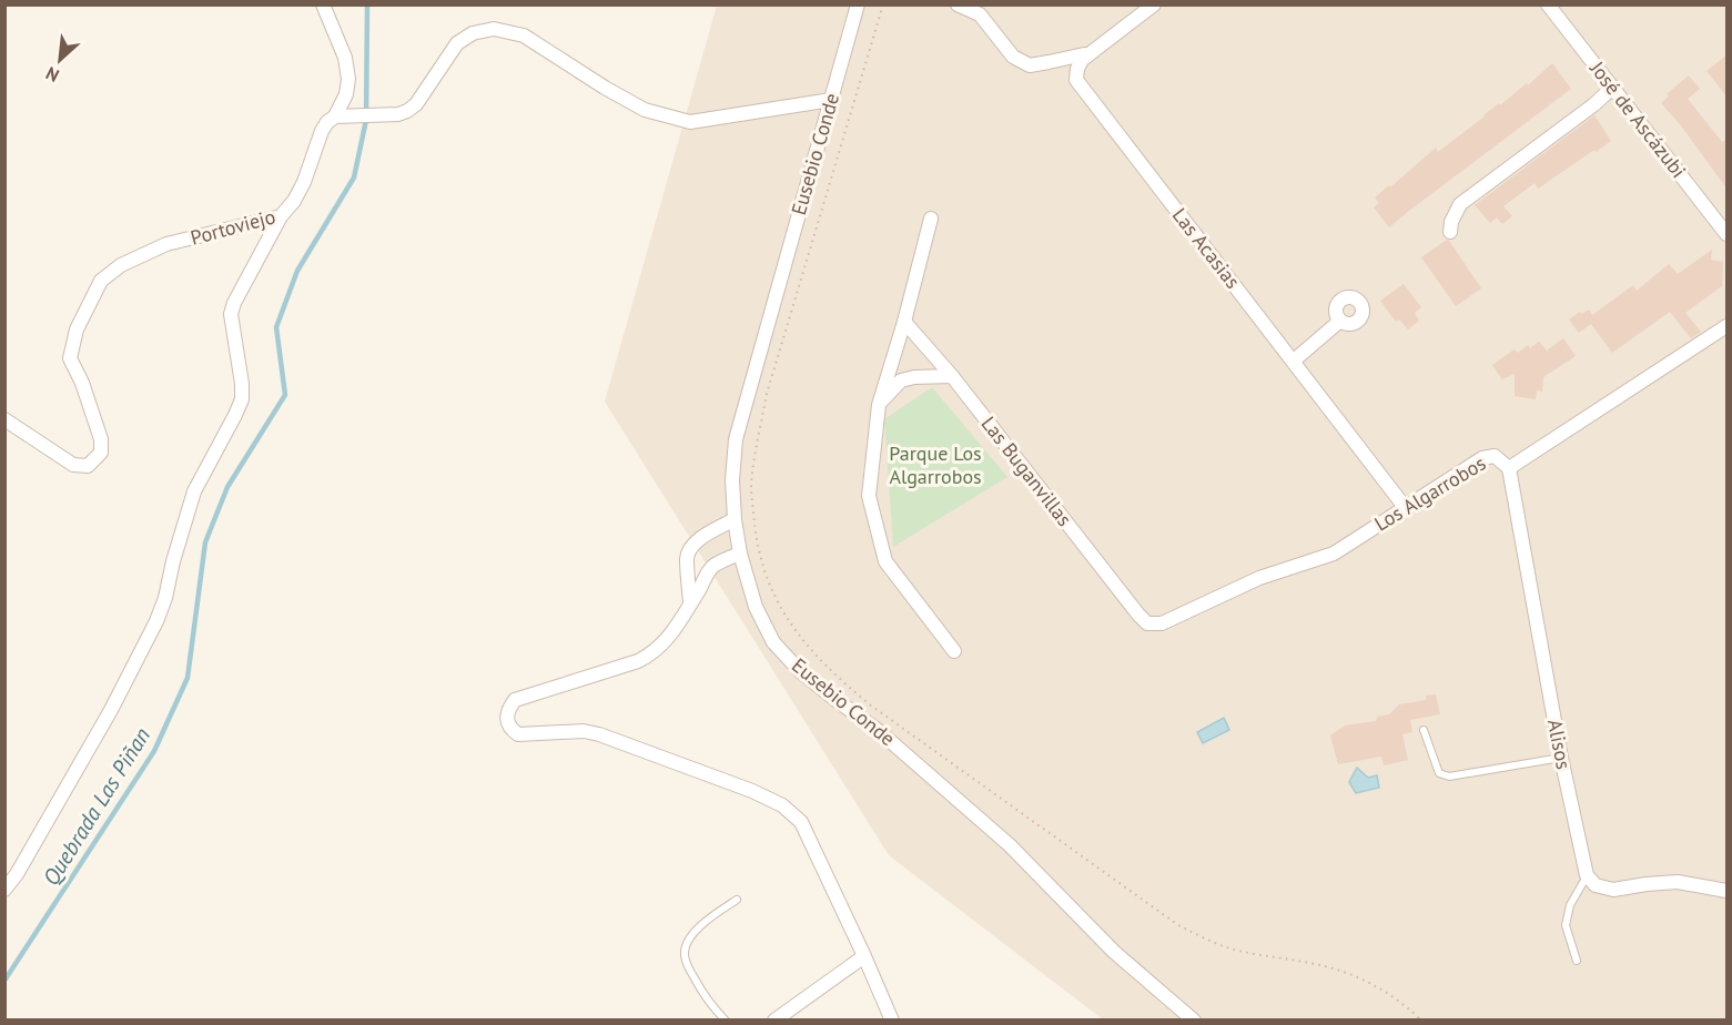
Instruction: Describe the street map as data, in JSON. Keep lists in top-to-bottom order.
{
  "streets": {
    "street": [
      "José de Ascázubi",
      "Eusebio Conde",
      "Portoviejo",
      "Las Acasias",
      "Las Buganvillas",
      "Los Algarrobos",
      "Alisos"
    ]
  },
  "crossings": [
    ["Las Acasias", "Los Algarrobos"],
    ["Las Buganvillas", "Los Algarrobos"],
    ["Los Algarrobos", "Alisos"]
  ],
  "water": ["Quebrada Las Piñan"],
  "parks": ["Parque Los Algarrobos"],
  "north": "bottom left"
}
